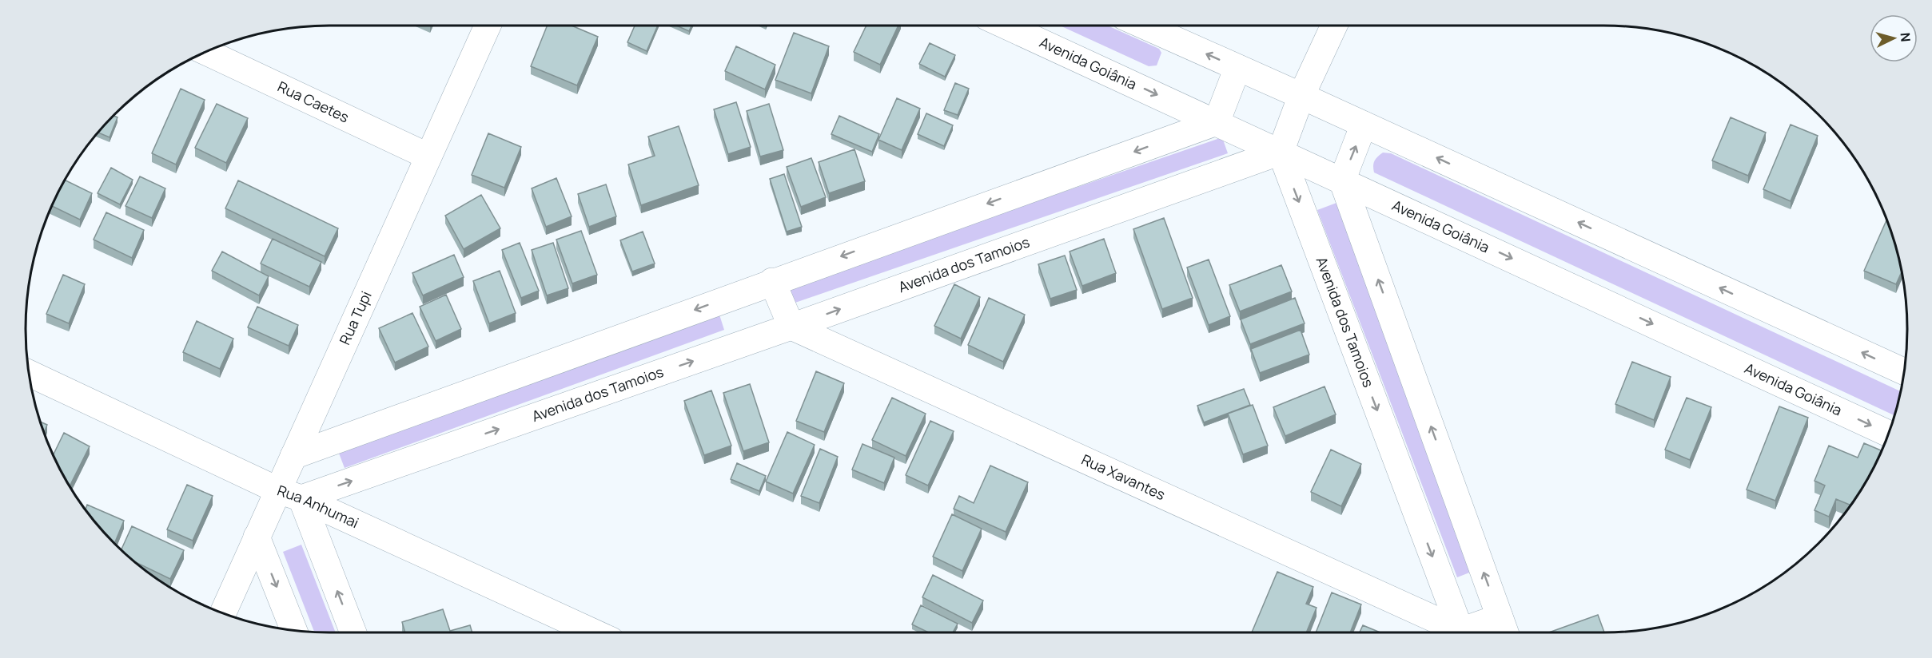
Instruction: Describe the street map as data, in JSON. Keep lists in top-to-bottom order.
{
  "streets": {
    "street": [
      "Avenida Goiânia",
      "Rua Caetes",
      "Avenida dos Tamoios",
      "Rua Tupi",
      "Rua Xavantes",
      "Rua Anhumai"
    ]
  },
  "crossings": [
    ["Avenida Goiânia", "Avenida dos Tamoios"],
    ["Rua Caetes", "Rua Tupi"],
    ["Avenida dos Tamoios", "Rua Tupi"],
    ["Avenida dos Tamoios", "Rua Xavantes"],
    ["Avenida dos Tamoios", "Rua Anhumai"],
    ["Rua Tupi", "Rua Anhumai"]
  ],
  "north": "right"
}
